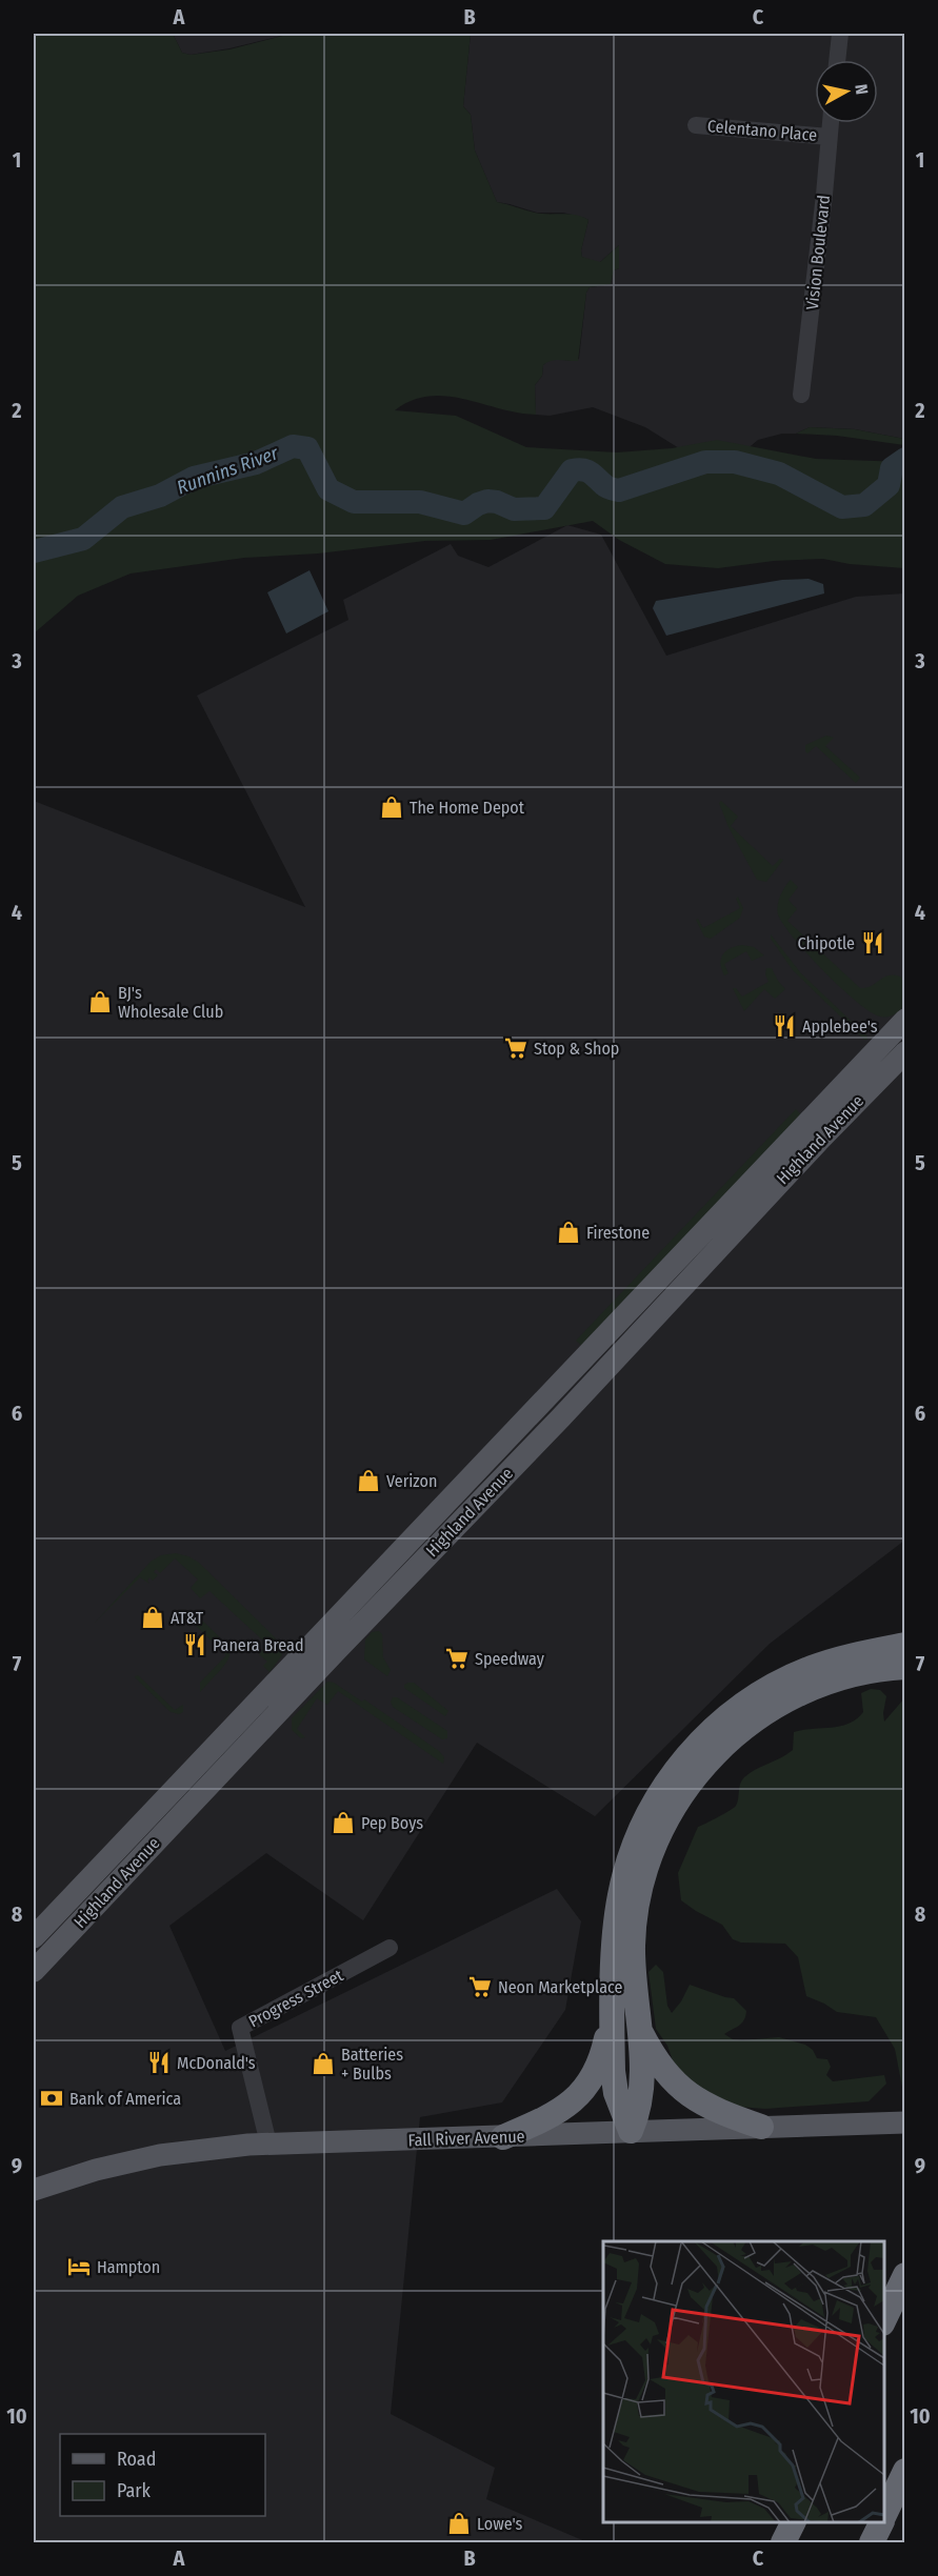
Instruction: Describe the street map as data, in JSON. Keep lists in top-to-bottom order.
{
  "streets": {
    "main road": ["Highland Avenue", "Fall River Avenue"],
    "street": ["Celentano Place", "Vision Boulevard", "Progress Street"]
  },
  "crossings": [
    ["Celentano Place", "Vision Boulevard"],
    ["Progress Street", "Fall River Avenue"]
  ],
  "water": ["Runnins River"],
  "places": {
    "shop": [
      "The Home Depot",
      "BJ's Wholesale Club",
      "Firestone",
      "Verizon",
      "AT&T",
      "Pep Boys",
      "Batteries + Bulbs",
      "Lowe's"
    ],
    "restaurant": [
      "Chipotle",
      "Applebee's",
      "Panera Bread",
      "McDonald's"
    ],
    "supermarket": ["Stop & Shop", "Speedway", "Neon Marketplace"],
    "bank": ["Bank of America"],
    "hotel": ["Hampton"]
  },
  "legend": ["Road", "Park"],
  "north": "right",
  "grid": {
    "columns": ["A", "B", "C"],
    "rows": [
      "1",
      "2",
      "3",
      "4",
      "5",
      "6",
      "7",
      "8",
      "9",
      "10"
    ]
  }
}
